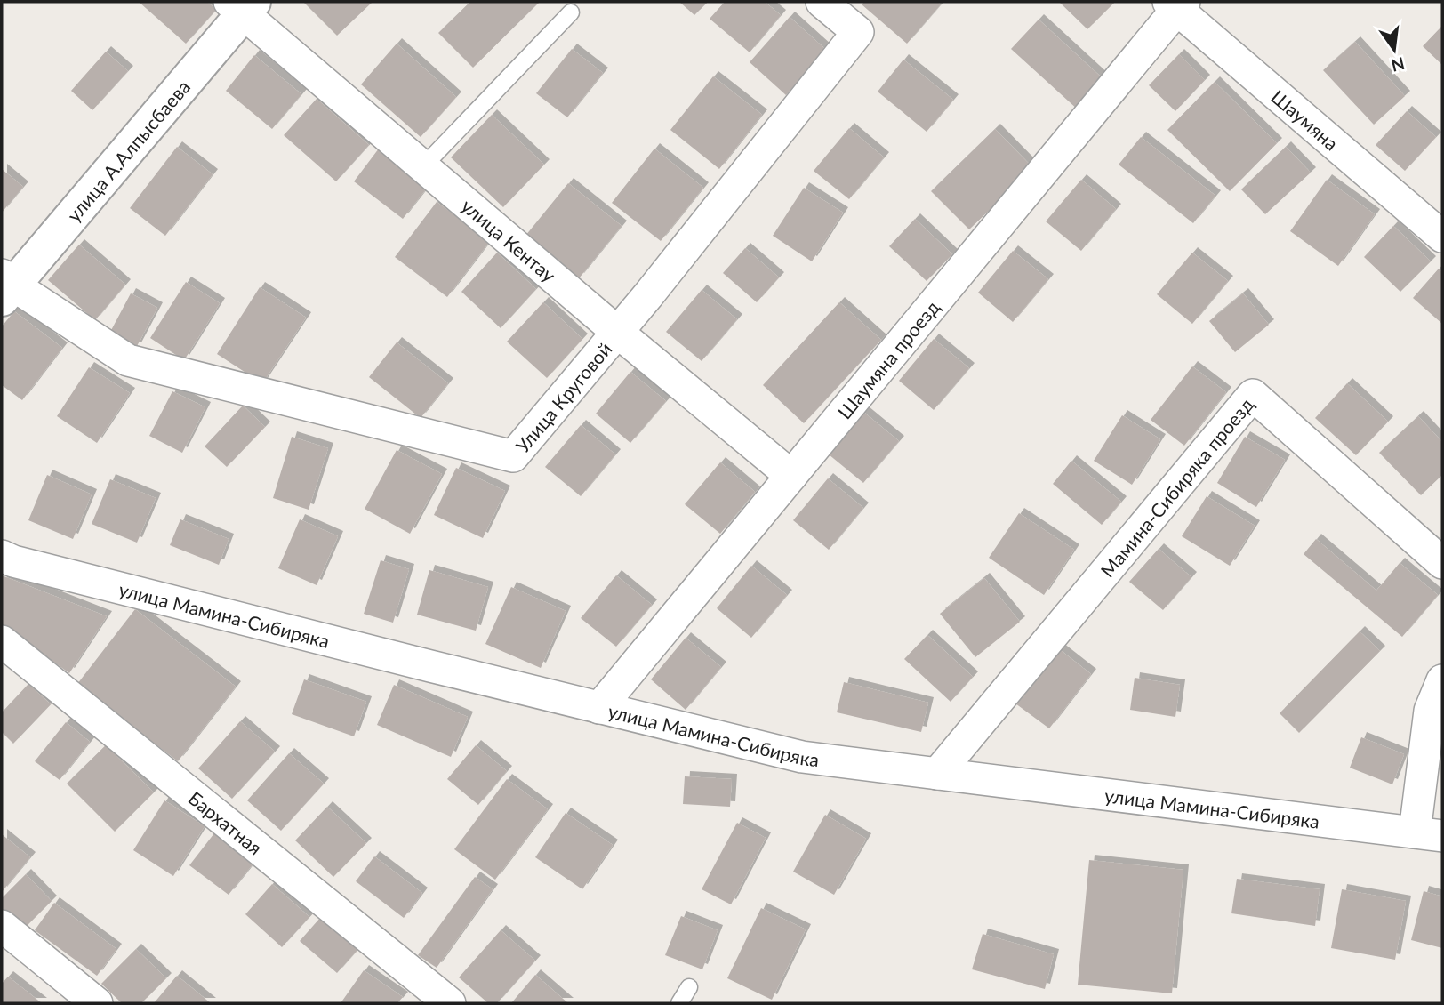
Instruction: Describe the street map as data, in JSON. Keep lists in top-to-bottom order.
{
  "streets": {
    "street": [
      "Шаумяна",
      "улица А.Алпысбаева",
      "улица Кентау",
      "Шаумяна проезд",
      "Улица Круговой",
      "Мамина-Сибиряка проезд",
      "улица Мамина-Сибиряка",
      "Бархатная"
    ]
  },
  "crossings": [
    ["Шаумяна", "Шаумяна проезд"],
    ["улица А.Алпысбаева", "улица Кентау"],
    ["улица А.Алпысбаева", "Улица Круговой"],
    ["улица Кентау", "Шаумяна проезд"],
    ["улица Кентау", "Улица Круговой"],
    ["Шаумяна проезд", "улица Мамина-Сибиряка"],
    ["Мамина-Сибиряка проезд", "улица Мамина-Сибиряка"]
  ],
  "north": "bottom"
}
